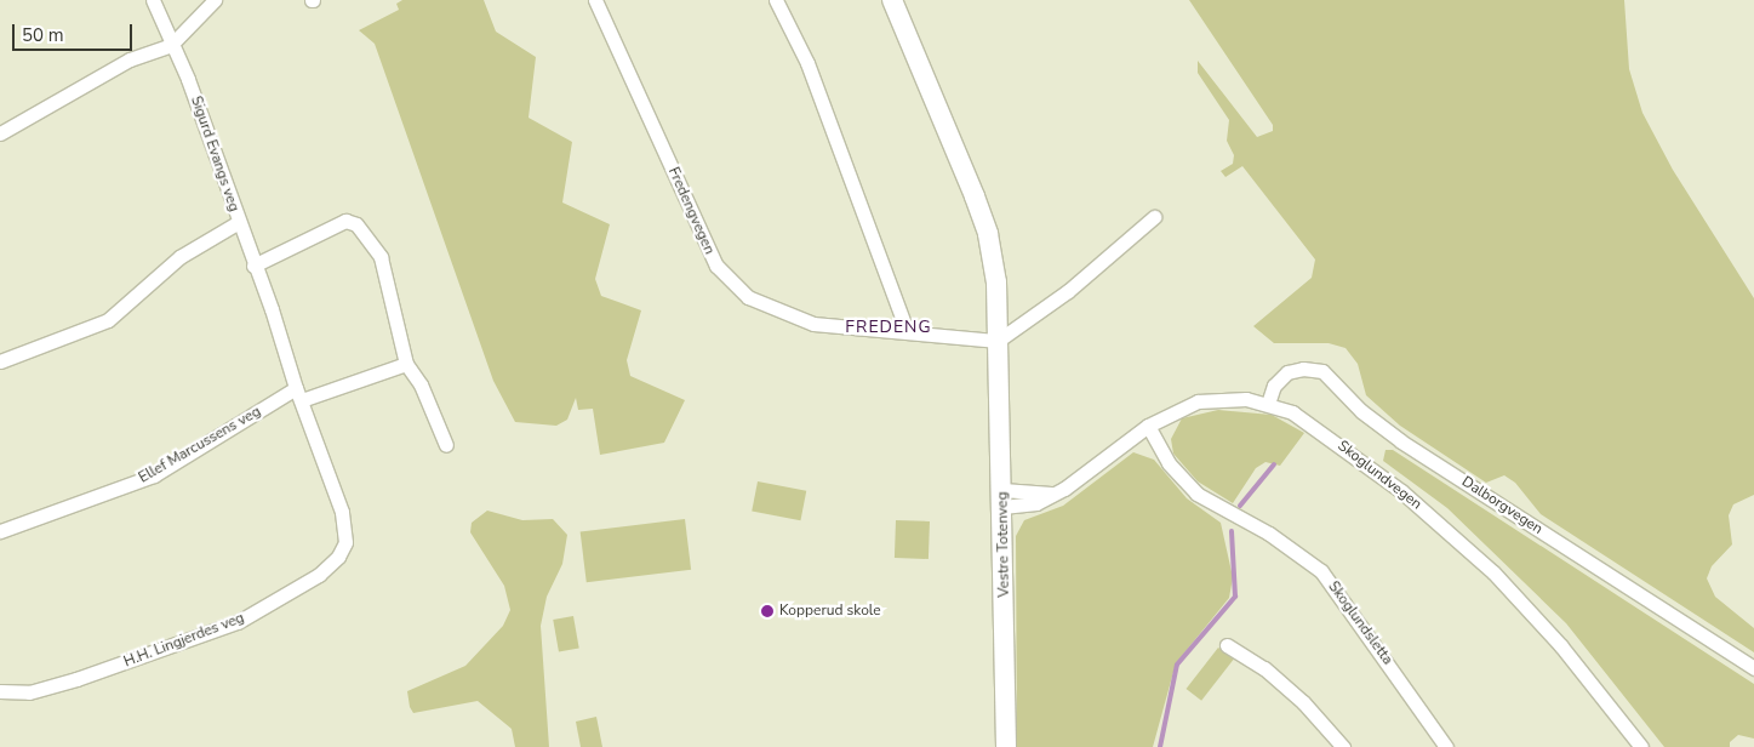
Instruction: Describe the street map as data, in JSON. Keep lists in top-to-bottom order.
{
  "streets": {
    "street": [
      "Sigurd Evangs veg",
      "Fredengvegen",
      "Ellef Marcussens veg",
      "Skoglundvegen",
      "Dalborgvegen",
      "Vestre Totenveg",
      "Skoglundsletta",
      "H.H. Lingjerdes veg"
    ]
  },
  "crossings": [
    ["Sigurd Evangs veg", "Ellef Marcussens veg"],
    ["Sigurd Evangs veg", "H.H. Lingjerdes veg"],
    ["Fredengvegen", "Vestre Totenveg"],
    ["Skoglundvegen", "Dalborgvegen"],
    ["Skoglundvegen", "Vestre Totenveg"],
    ["Skoglundvegen", "Skoglundsletta"]
  ],
  "districts": ["FREDENG"],
  "places": ["Kopperud skole"],
  "scale_bar": "50 m"
}
